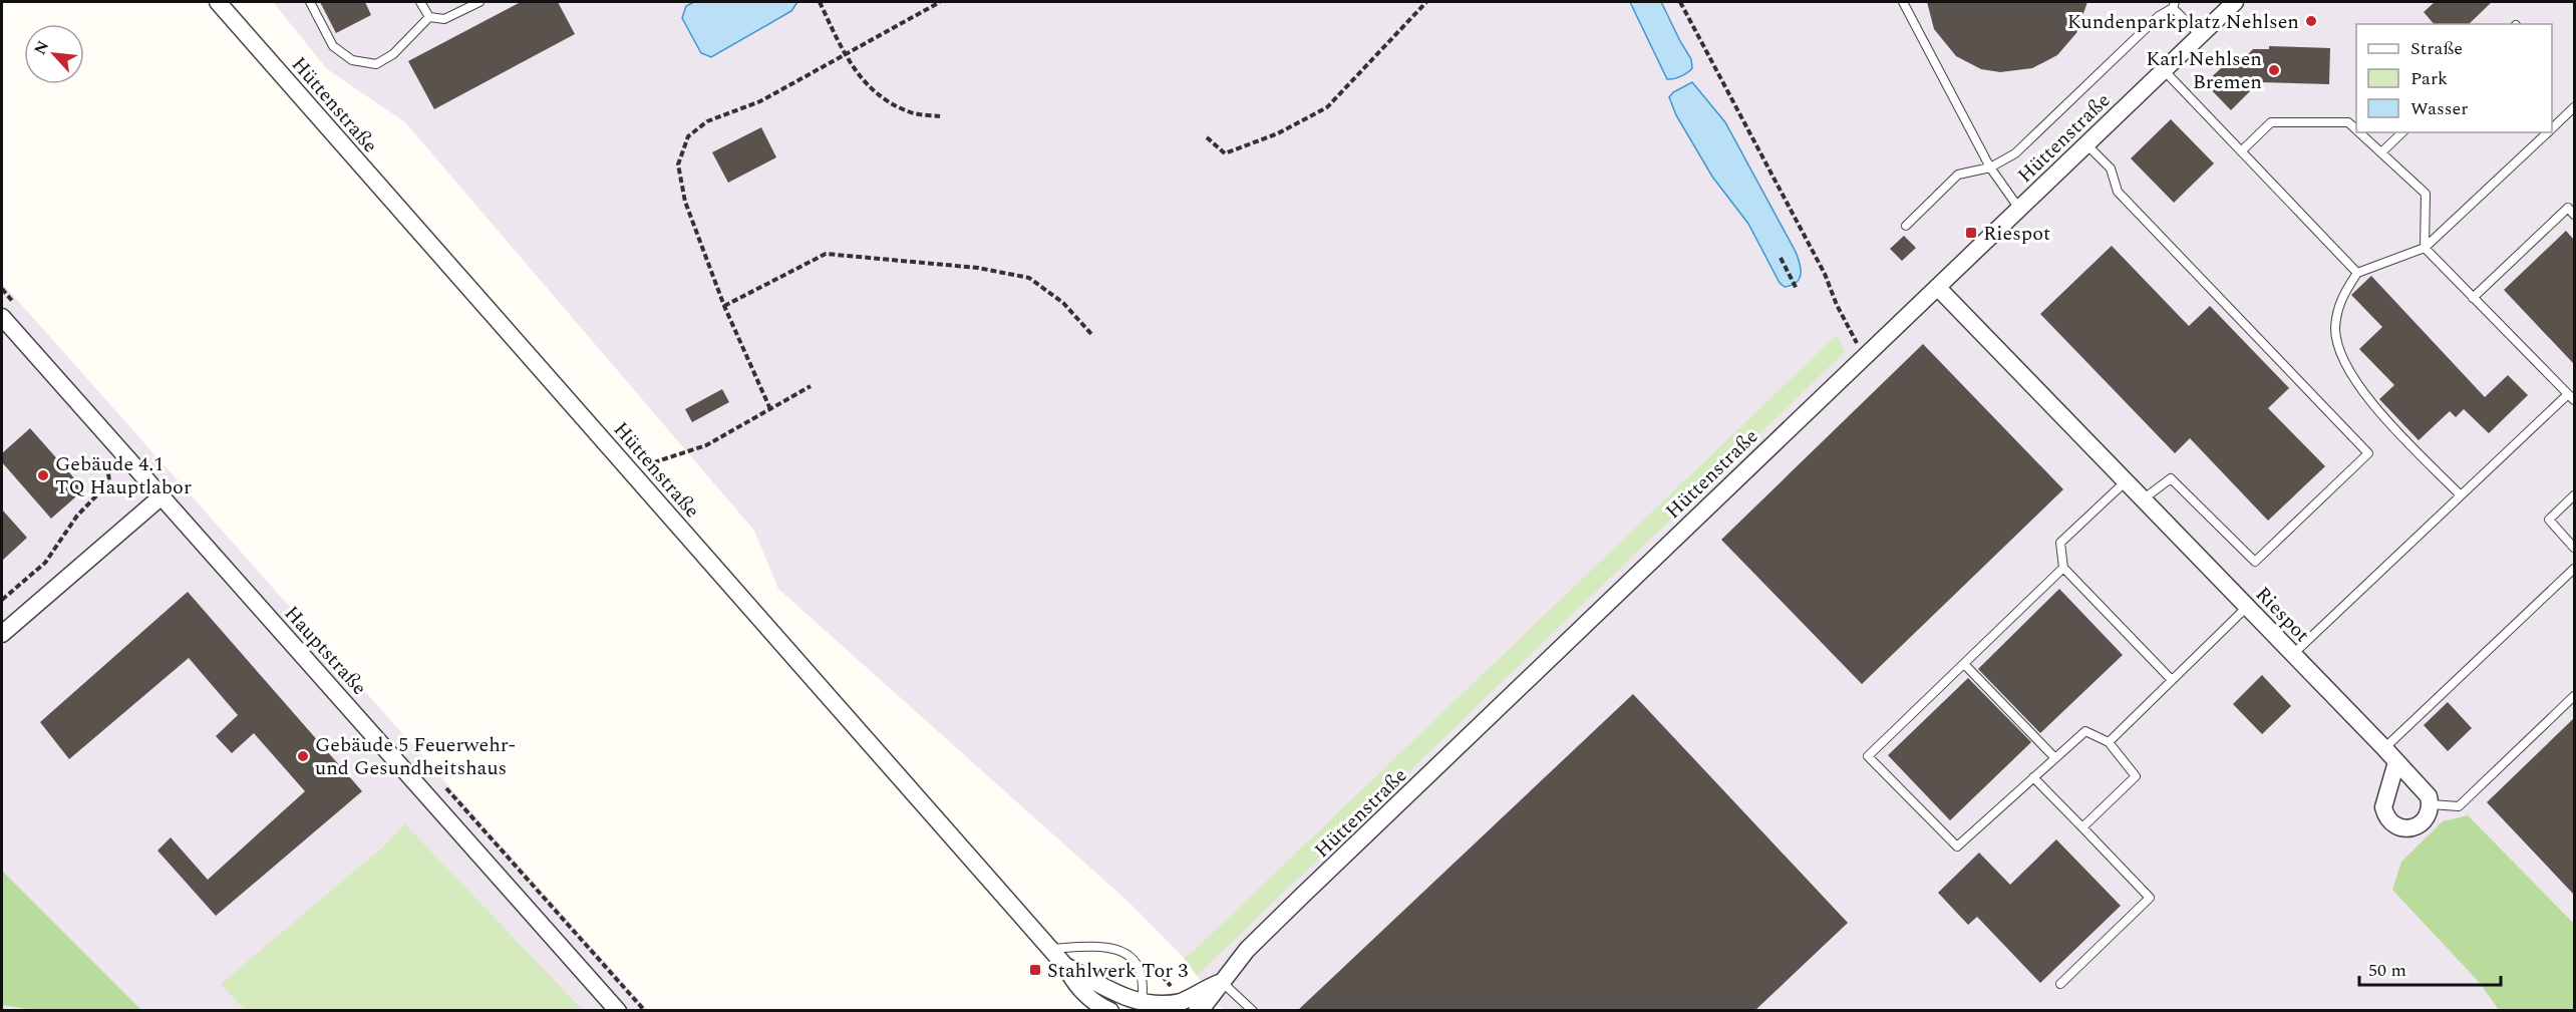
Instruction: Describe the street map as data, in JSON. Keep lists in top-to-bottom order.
{
  "streets": {
    "street": ["Hüttenstraße", "Riespot", "Hauptstraße"]
  },
  "crossings": [
    ["Hüttenstraße", "Riespot"]
  ],
  "places": {
    "other": [
      "Kundenparkplatz Nehlsen",
      "Karl Nehlsen Bremen",
      "Gebäude 4.1 TQ Hauptlabor",
      "Gebäude 5 Feuerwehr- und Gesundheitshaus"
    ],
    "transit": ["Riespot", "Stahlwerk Tor 3"]
  },
  "legend": ["Straße", "Park", "Wasser"],
  "scale_bar": "50 m",
  "north": "top left"
}
